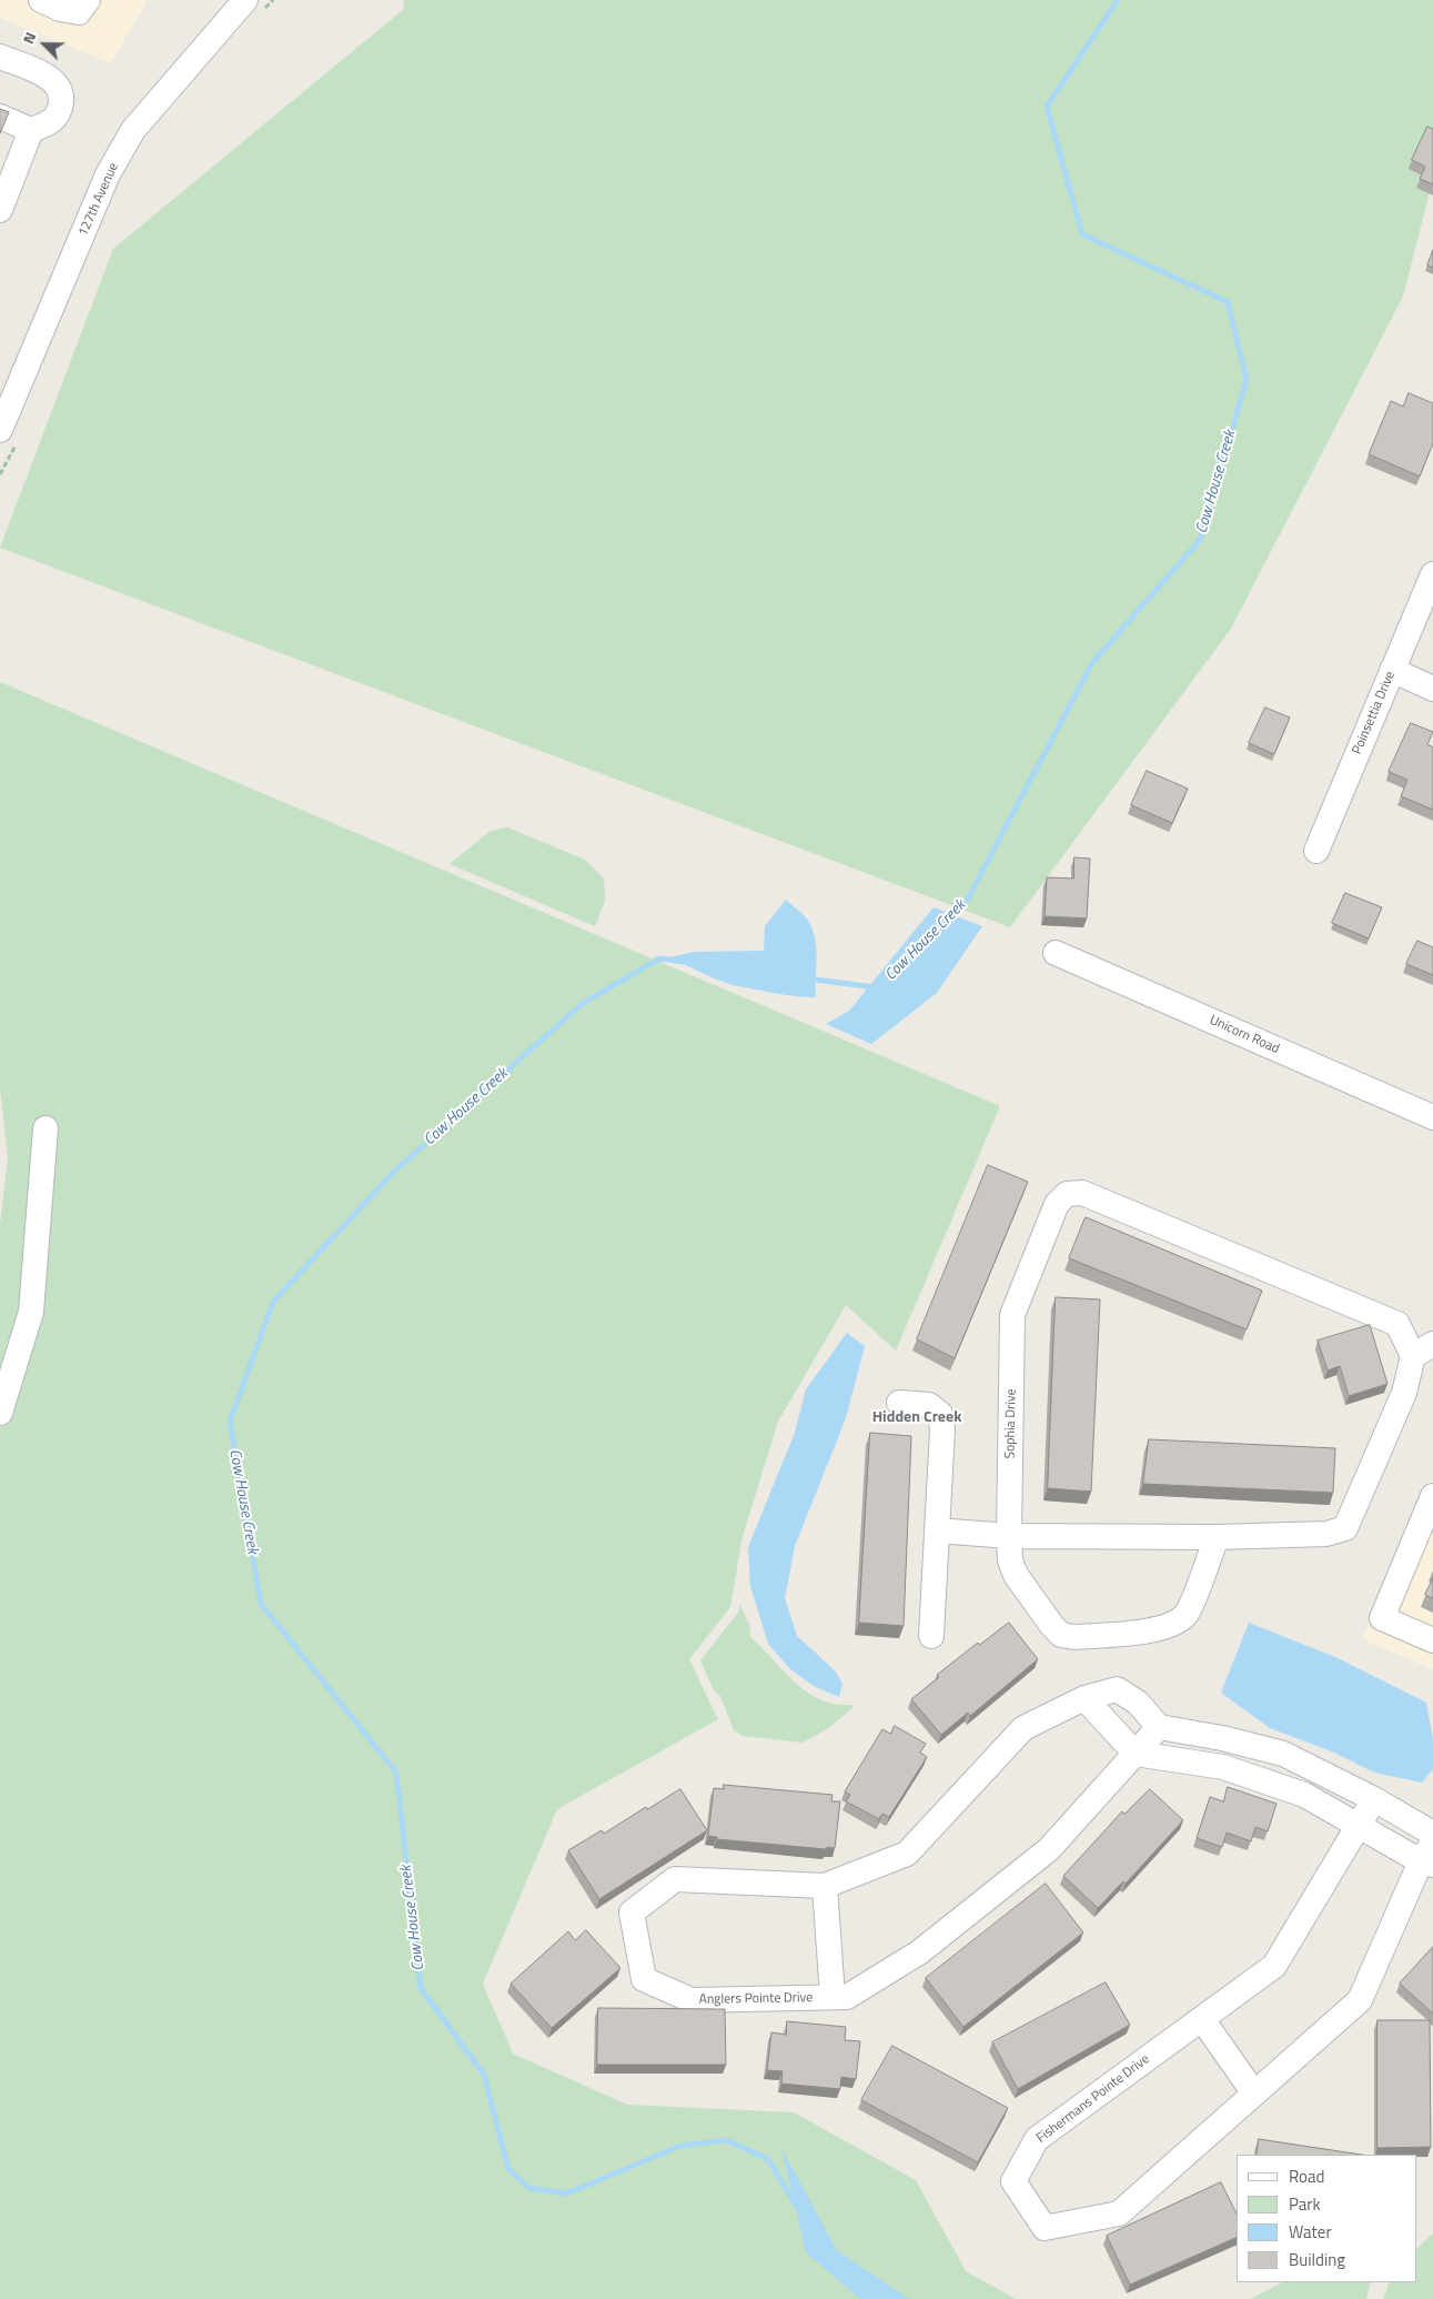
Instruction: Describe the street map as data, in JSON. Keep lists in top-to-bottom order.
{
  "streets": {
    "street": [
      "127th Avenue",
      "Poinsettia Drive",
      "Unicorn Road",
      "Sophia Drive",
      "Anglers Pointe Drive",
      "Fishermans Pointe Drive"
    ]
  },
  "crossings": [
    ["Anglers Pointe Drive", "Fishermans Pointe Drive"]
  ],
  "districts": ["Hidden Creek"],
  "water": ["Cow House Creek"],
  "legend": [
    "Road",
    "Park",
    "Water",
    "Building"
  ],
  "north": "top left"
}
